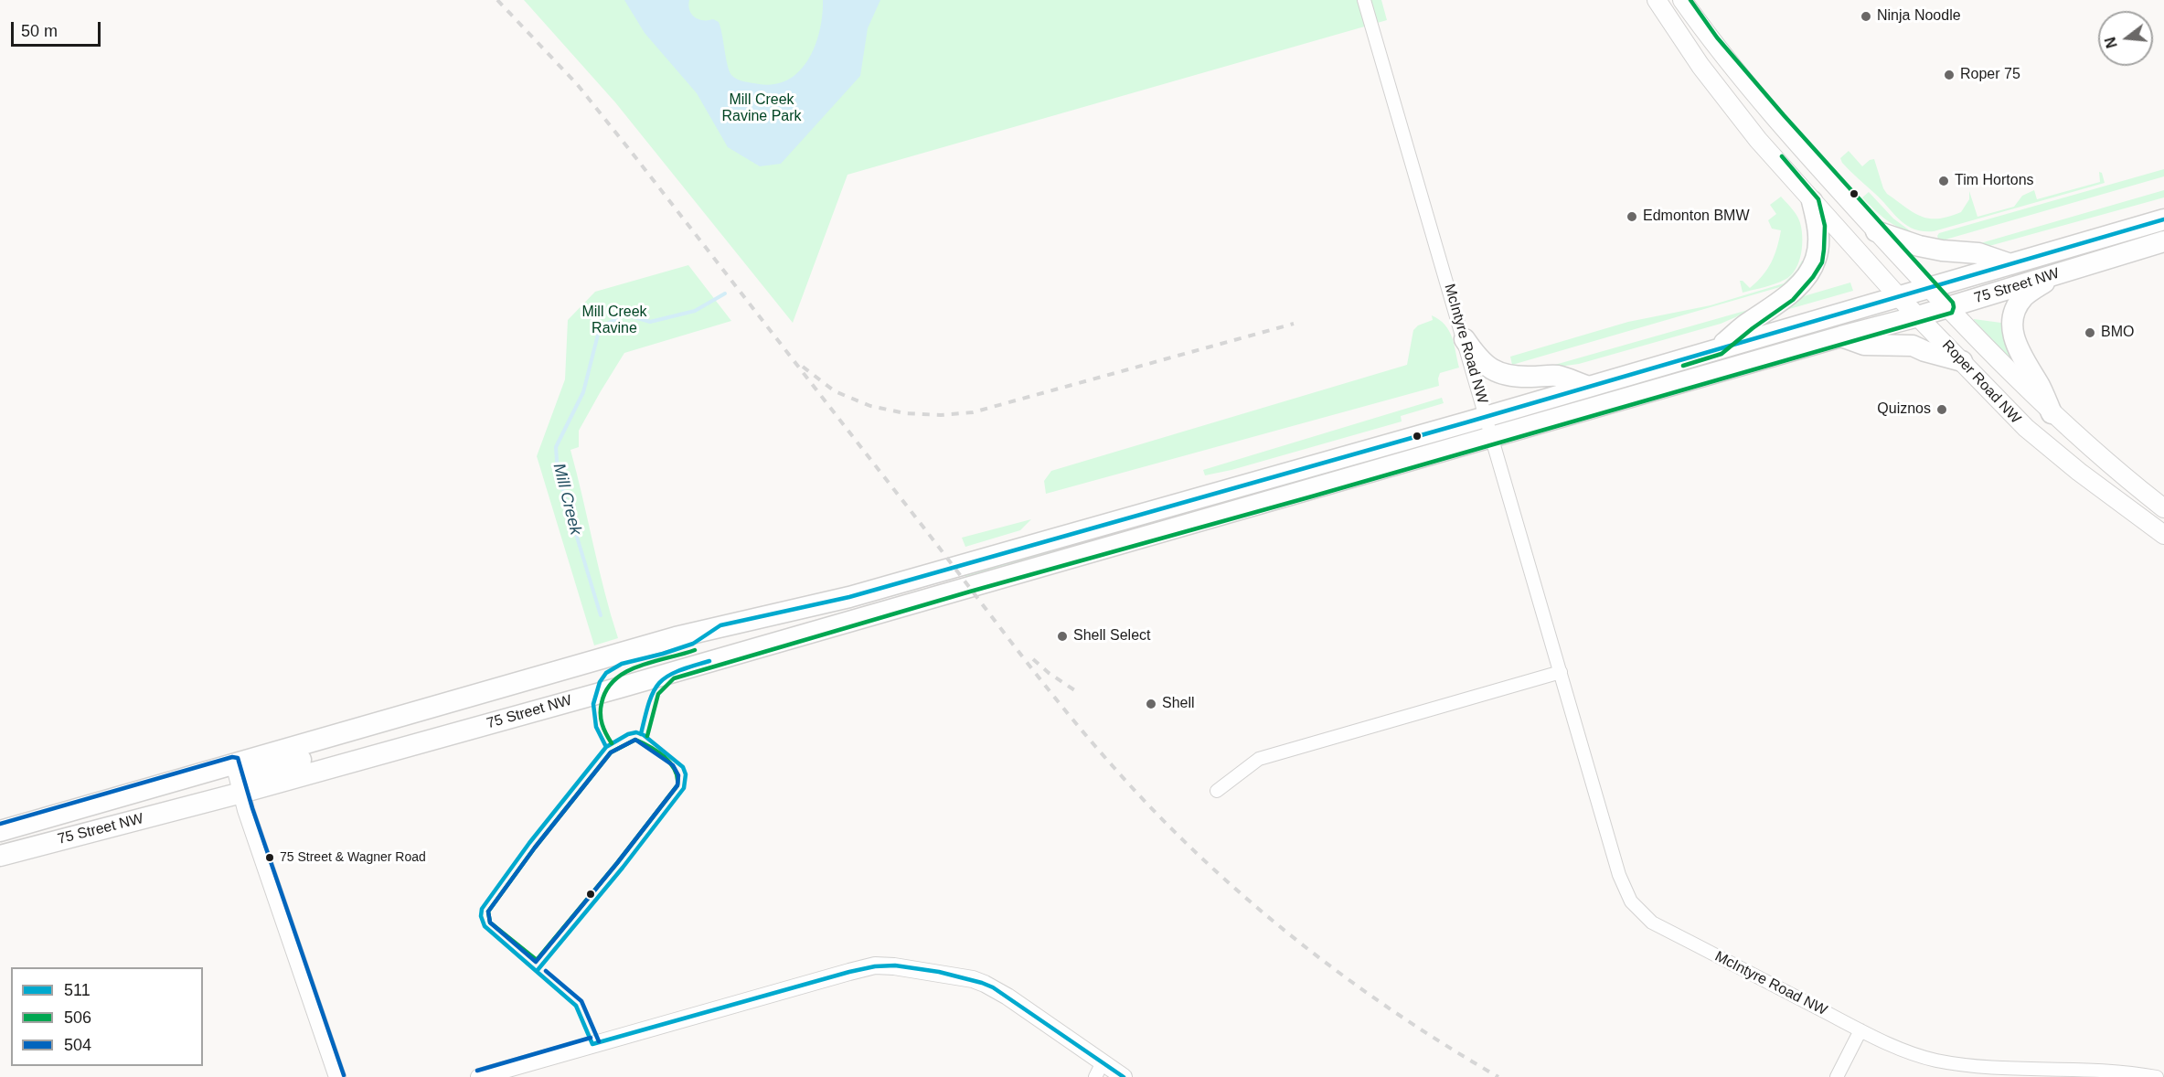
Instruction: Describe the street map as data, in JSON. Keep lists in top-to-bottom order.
{
  "streets": {
    "main road": ["75 Street NW", "Roper Road NW"],
    "street": ["McIntyre Road NW"]
  },
  "crossings": [
    ["75 Street NW", "McIntyre Road NW"],
    ["75 Street NW", "Roper Road NW"]
  ],
  "water": ["Mill Creek"],
  "parks": ["Mill Creek Ravine Park", "Mill Creek Ravine"],
  "places": [
    "Ninja Noodle",
    "Roper 75",
    "Tim Hortons",
    "Edmonton BMW",
    "BMO",
    "Quiznos",
    "Shell Select",
    "Shell",
    "75 Street & Wagner Road"
  ],
  "lines": ["transit line 506", "transit line 511", "transit line 504"],
  "legend": ["511", "506", "504"],
  "scale_bar": "50 m",
  "north": "left"
}
